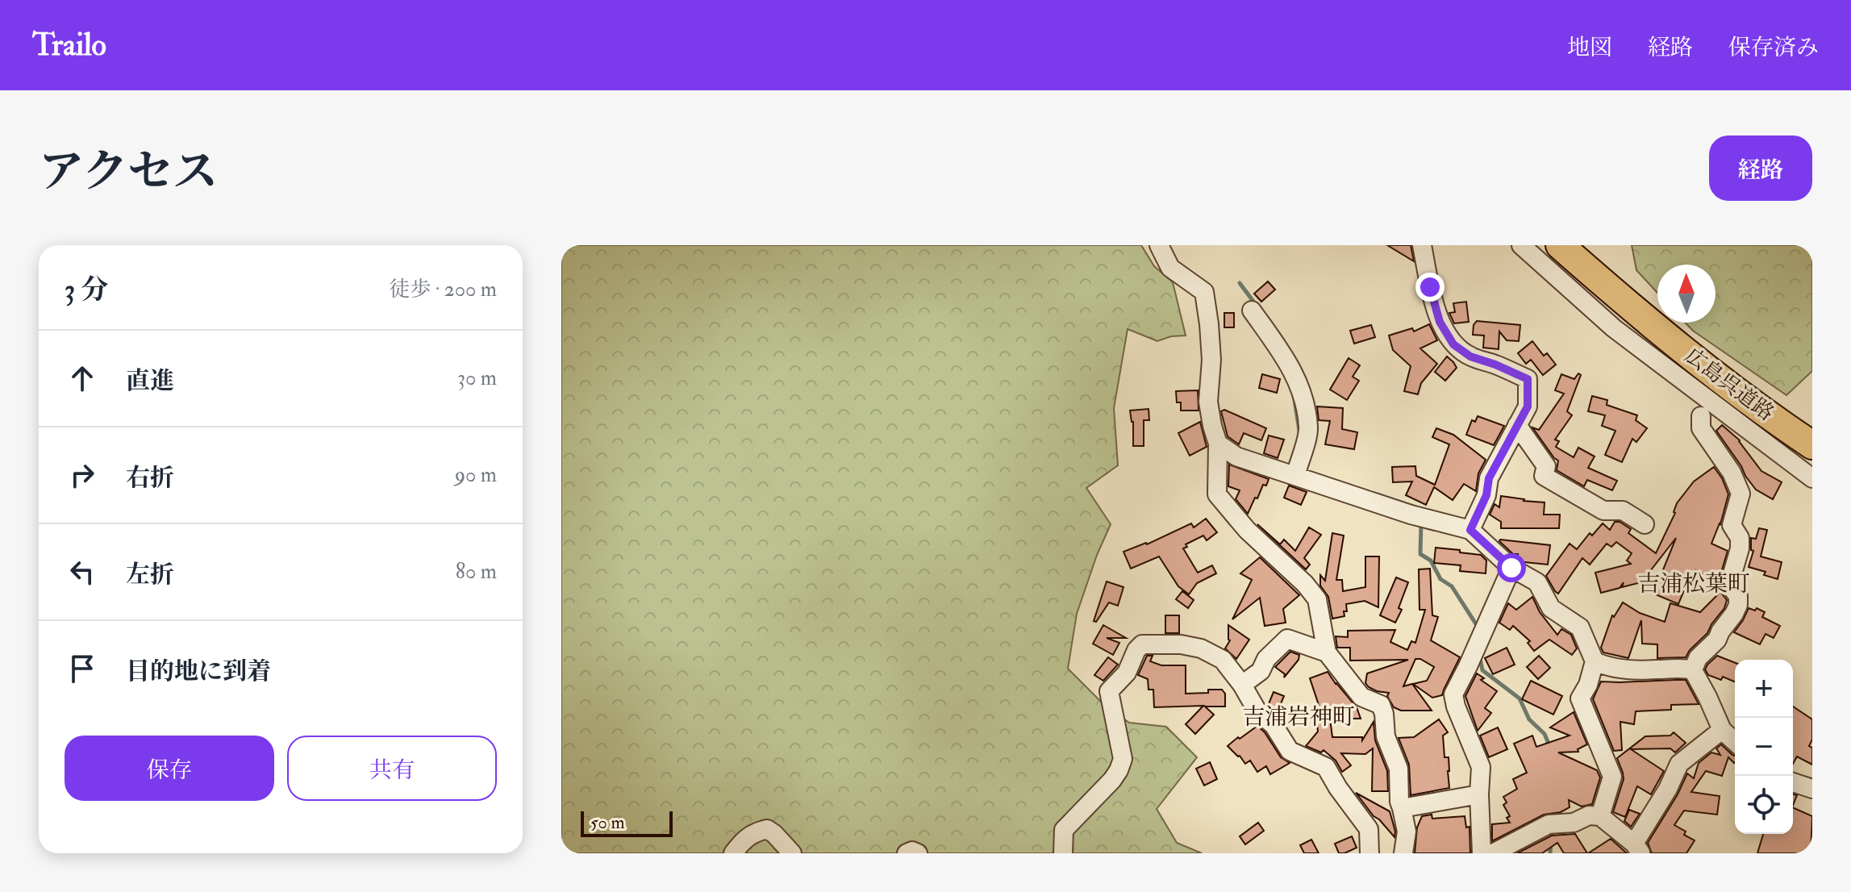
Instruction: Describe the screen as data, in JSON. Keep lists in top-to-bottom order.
{
  "streets": {
    "highway": ["広島呉道路"]
  },
  "districts": ["吉浦松葉町", "吉浦岩神町"],
  "scale_bar": "50 m",
  "north": "top",
  "page": {
    "header": "Trailo",
    "nav": ["地図", "経路", "保存済み"],
    "title": "アクセス",
    "buttons": [
      "経路",
      ["保存", "共有"]
    ],
    "heading": ["3 分", "徒歩 · 200 m"],
    "list": [
      ["直進", "30 m"],
      ["右折", "90 m"],
      ["左折", "80 m"],
      "目的地に到着"
    ],
    "map_buttons": ["+", "−"],
    "scale": "50 m"
  }
}
